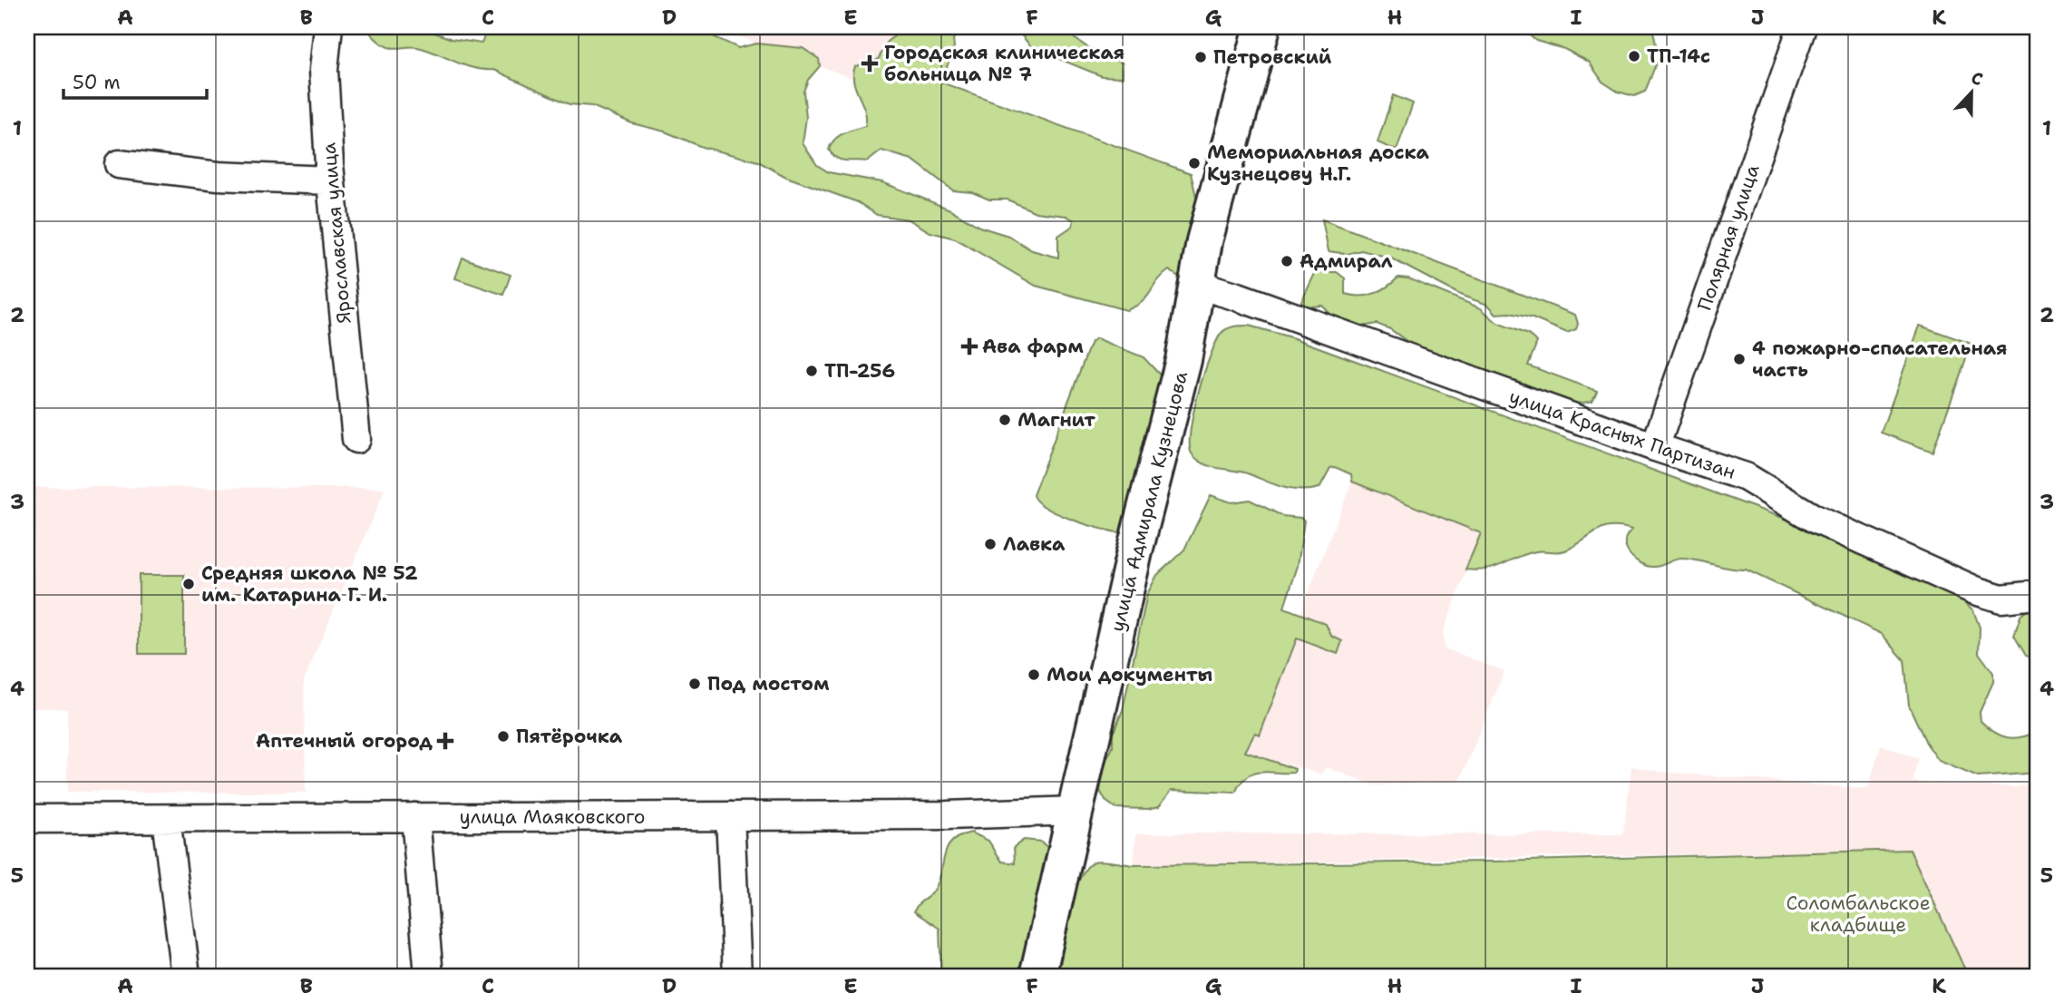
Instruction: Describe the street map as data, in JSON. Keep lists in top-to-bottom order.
{
  "streets": {
    "main road": ["улица Адмирала Кузнецова"],
    "street": [
      "Ярославская улица",
      "Полярная улица",
      "улица Красных Партизан",
      "улица Маяковского"
    ]
  },
  "crossings": [
    ["Полярная улица", "улица Красных Партизан"],
    ["улица Красных Партизан", "улица Адмирала Кузнецова"],
    ["улица Адмирала Кузнецова", "улица Маяковского"]
  ],
  "parks": ["Соломбальское кладбище"],
  "places": {
    "other": [
      "ТП-14с",
      "Петровский",
      "Мемориальная доска Кузнецову Н.Г.",
      "Адмирал",
      "4 пожарно-спасательная часть",
      "ТП-256",
      "Магнит",
      "Лавка",
      "Средняя школа № 52 им. Катарина Г. И.",
      "Мои документы",
      "Под мостом",
      "Пятёрочка"
    ],
    "health": ["Городская клиническая больница № 7", "Ава фарм", "Аптечный огород"]
  },
  "scale_bar": "50 m",
  "north": "top",
  "grid": {
    "columns": [
      "A",
      "B",
      "C",
      "D",
      "E",
      "F",
      "G",
      "H",
      "I",
      "J",
      "K"
    ],
    "rows": [
      "1",
      "2",
      "3",
      "4",
      "5"
    ]
  }
}
